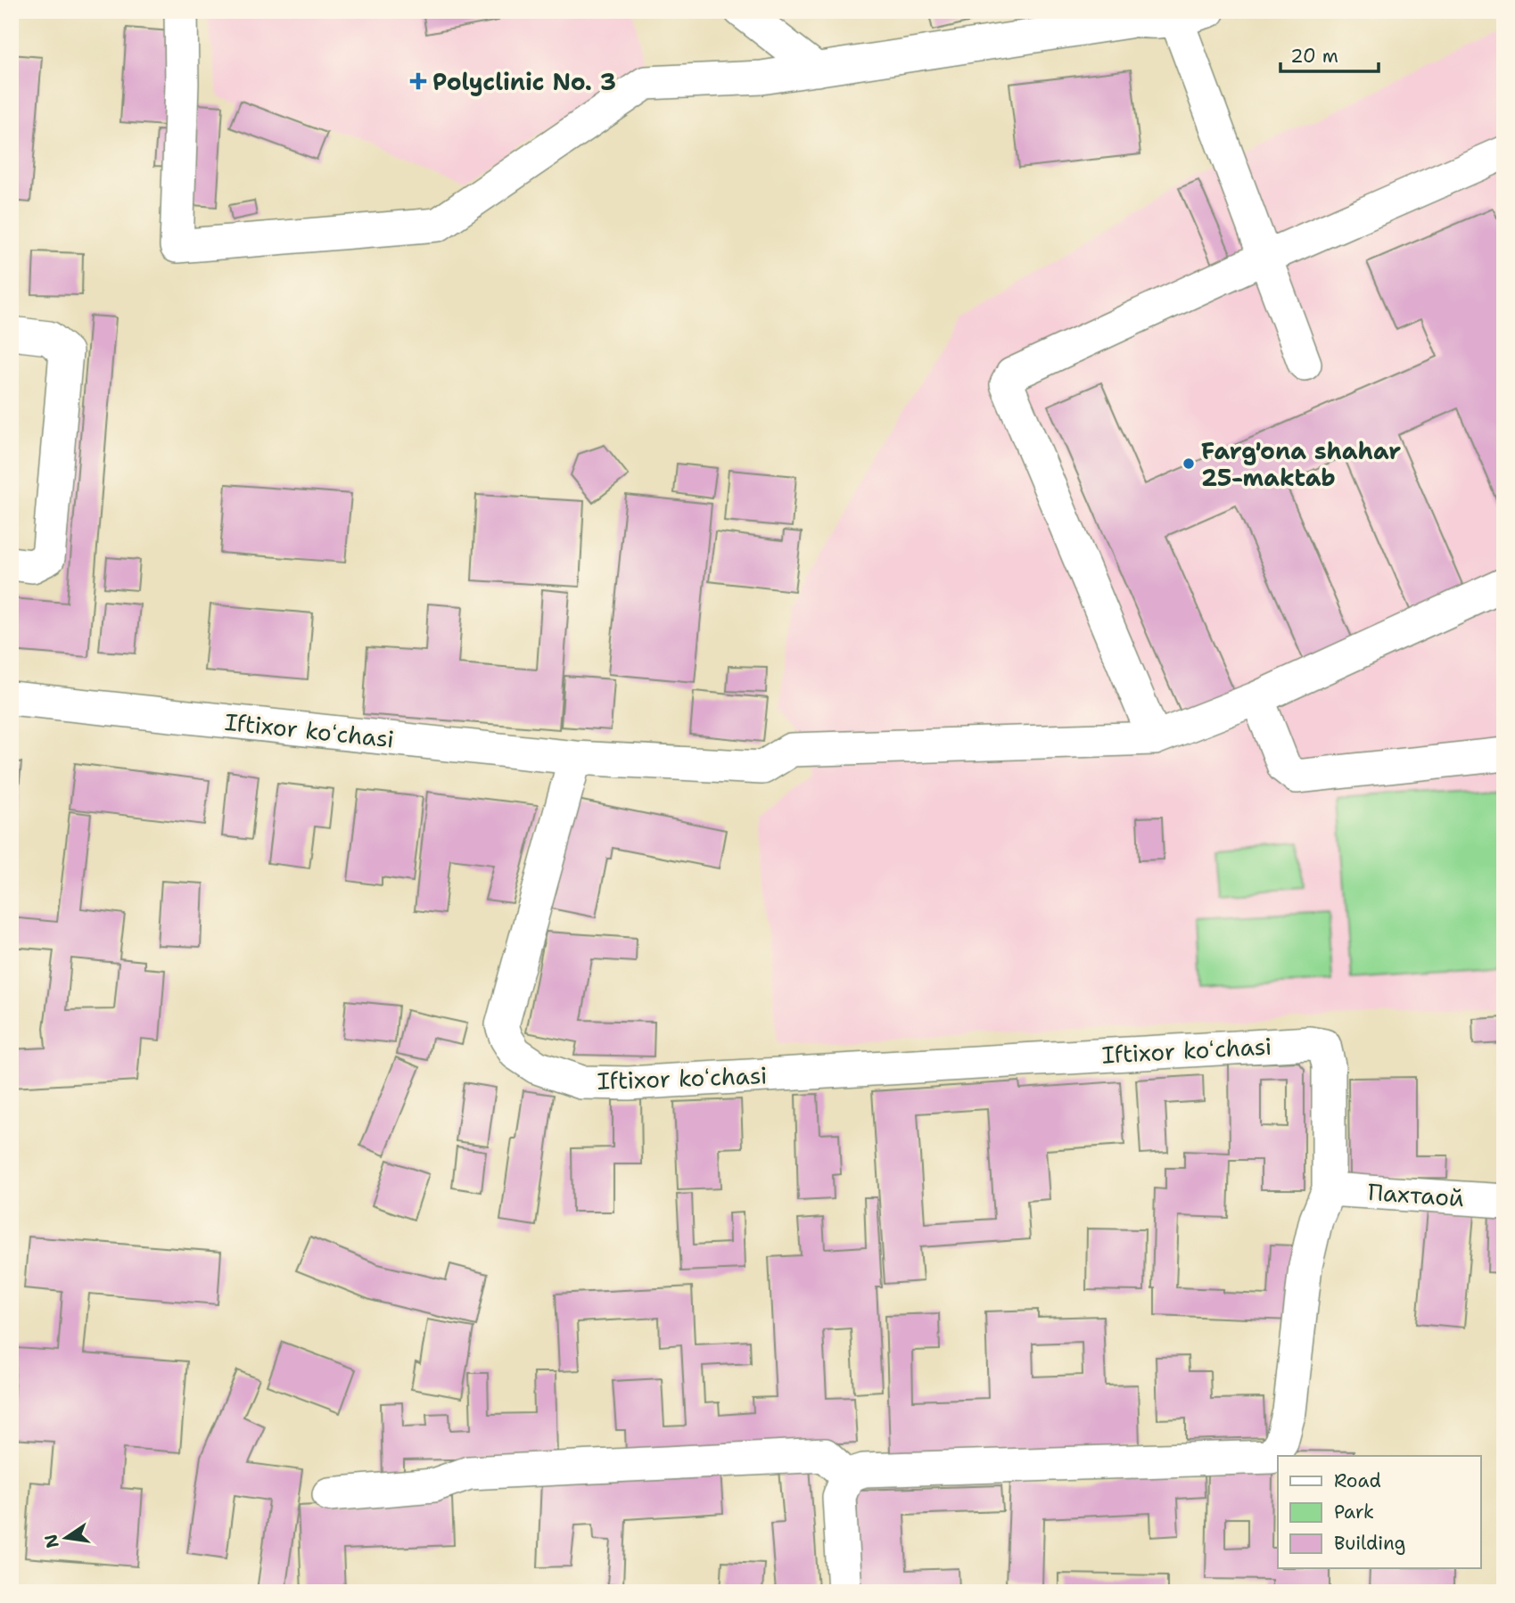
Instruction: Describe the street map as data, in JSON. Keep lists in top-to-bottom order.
{
  "streets": {
    "street": ["Iftixor koʻchasi", "Пахтаой"]
  },
  "crossings": [
    ["Iftixor koʻchasi", "Пахтаой"]
  ],
  "places": {
    "health": ["Polyclinic No. 3"],
    "other": ["Farg'ona shahar 25-maktab"]
  },
  "legend": ["Road", "Park", "Building"],
  "scale_bar": "20 m",
  "north": "left"
}
